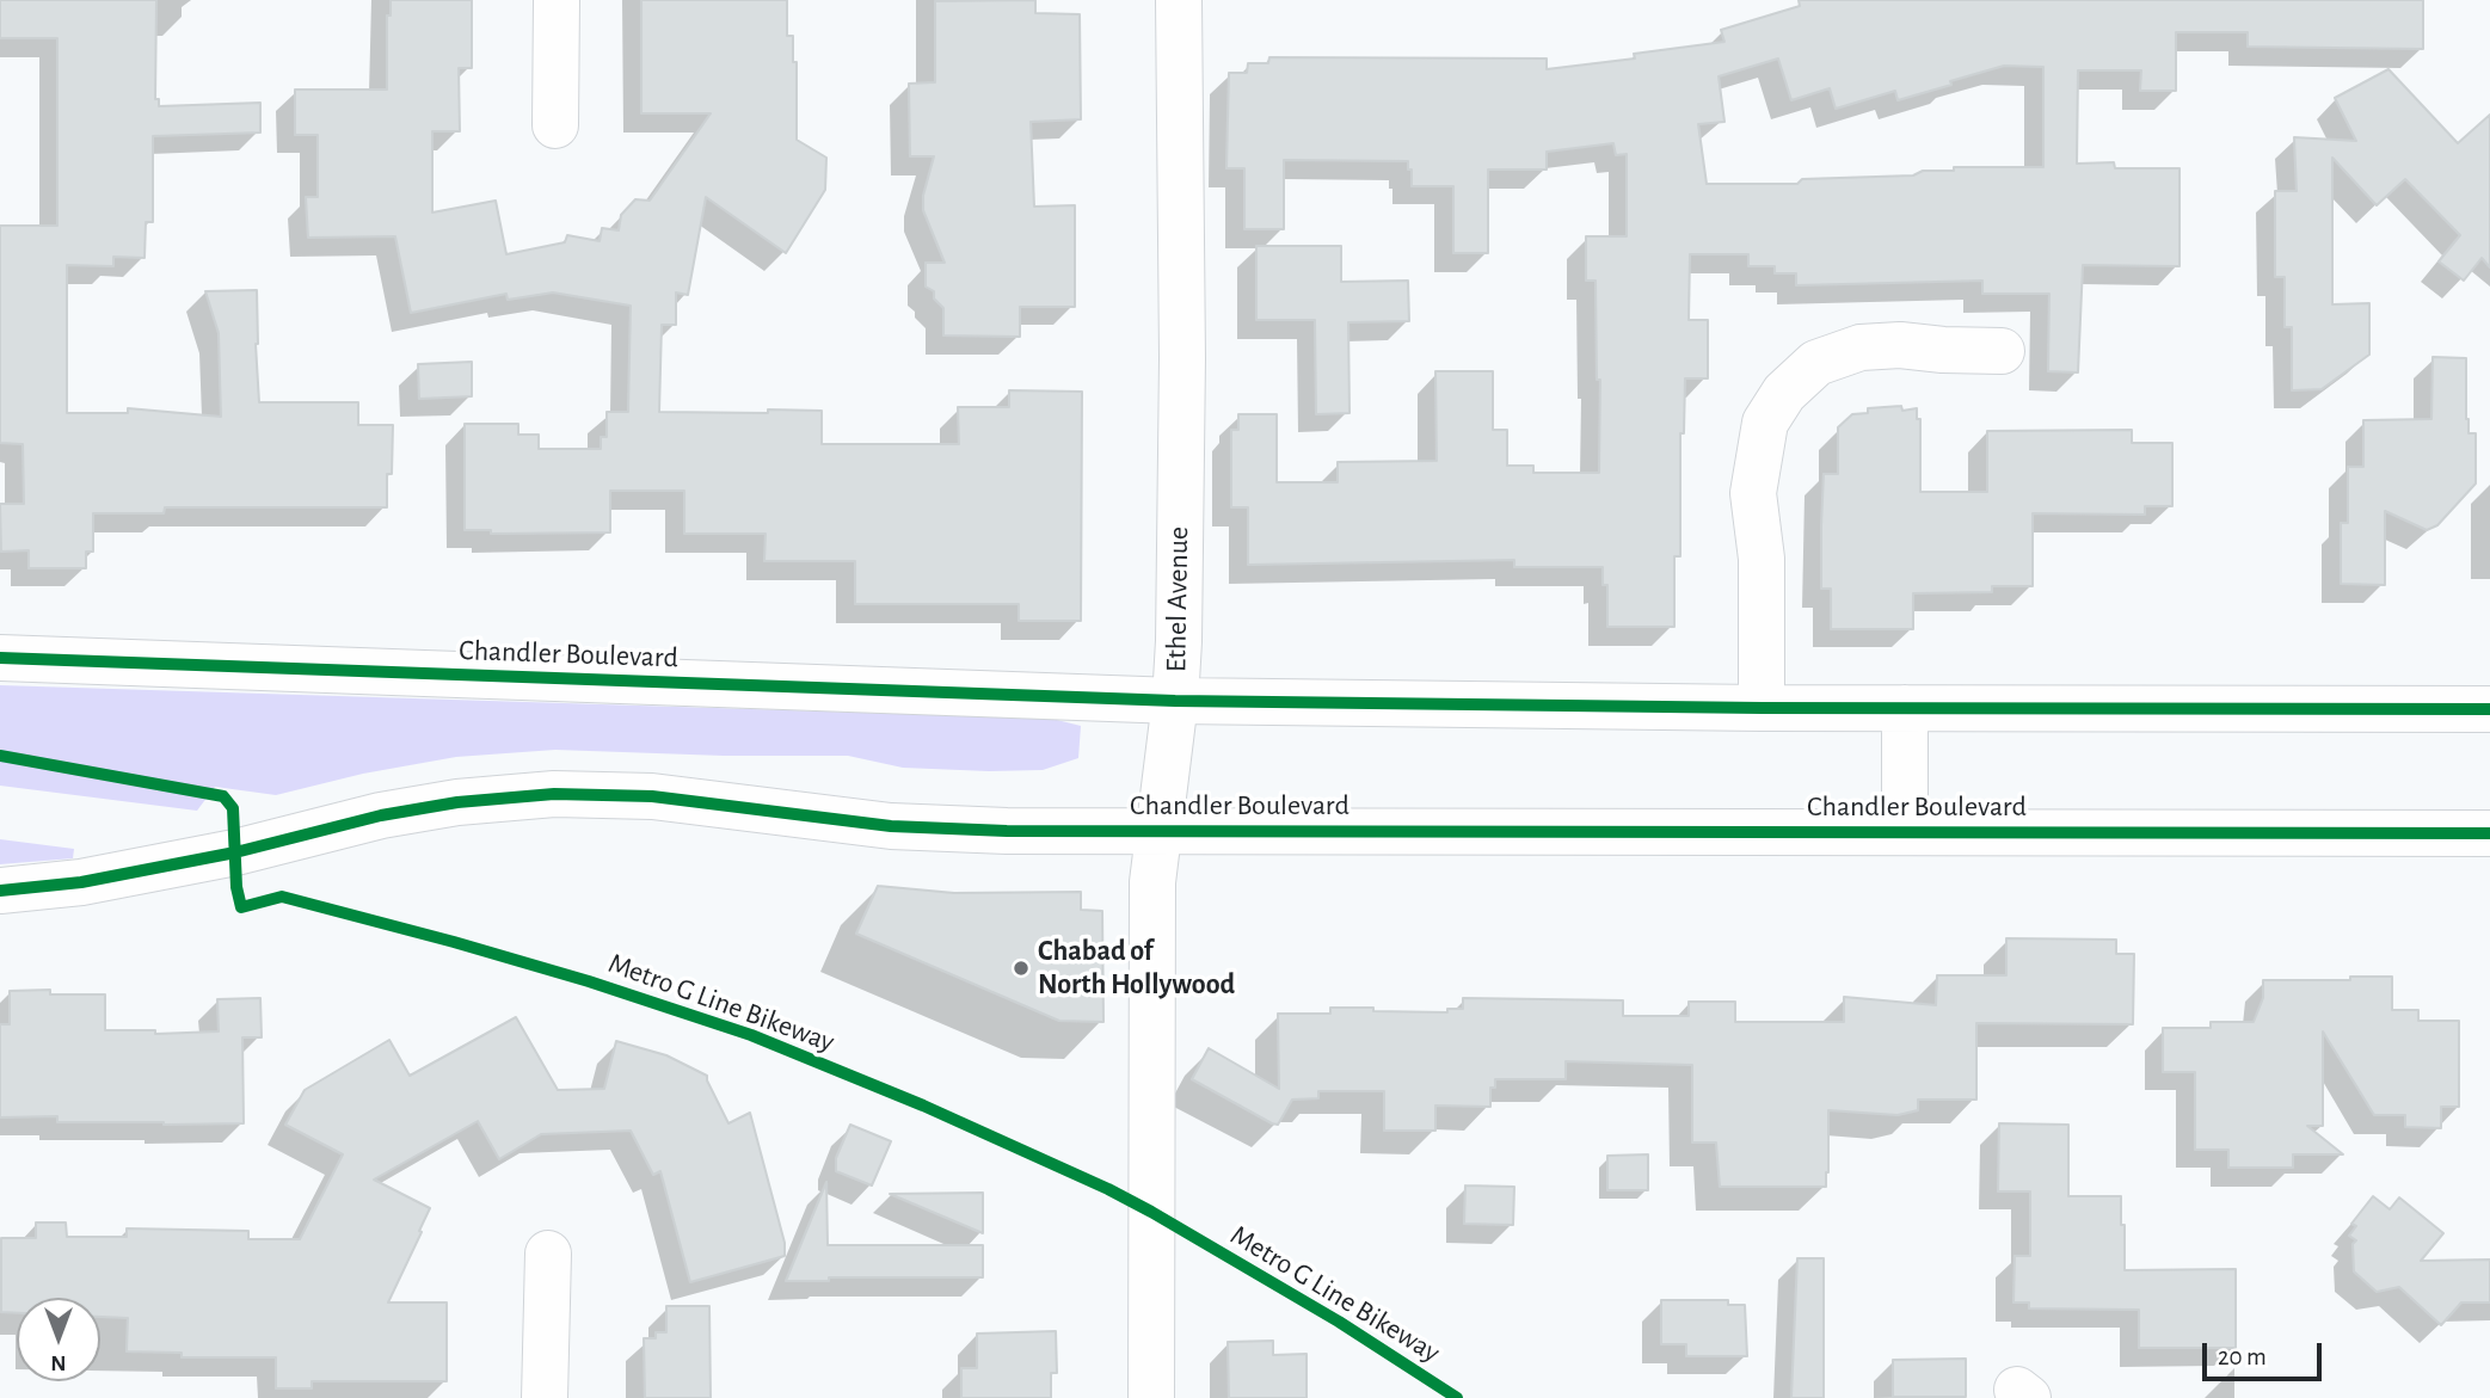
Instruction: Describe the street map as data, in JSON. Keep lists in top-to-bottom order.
{
  "streets": {
    "street": ["Ethel Avenue", "Chandler Boulevard"],
    "cycle path": ["Metro G Line Bikeway"]
  },
  "crossings": [
    ["Ethel Avenue", "Chandler Boulevard"]
  ],
  "places": ["Chabad of North Hollywood"],
  "scale_bar": "20 m",
  "north": "bottom"
}
